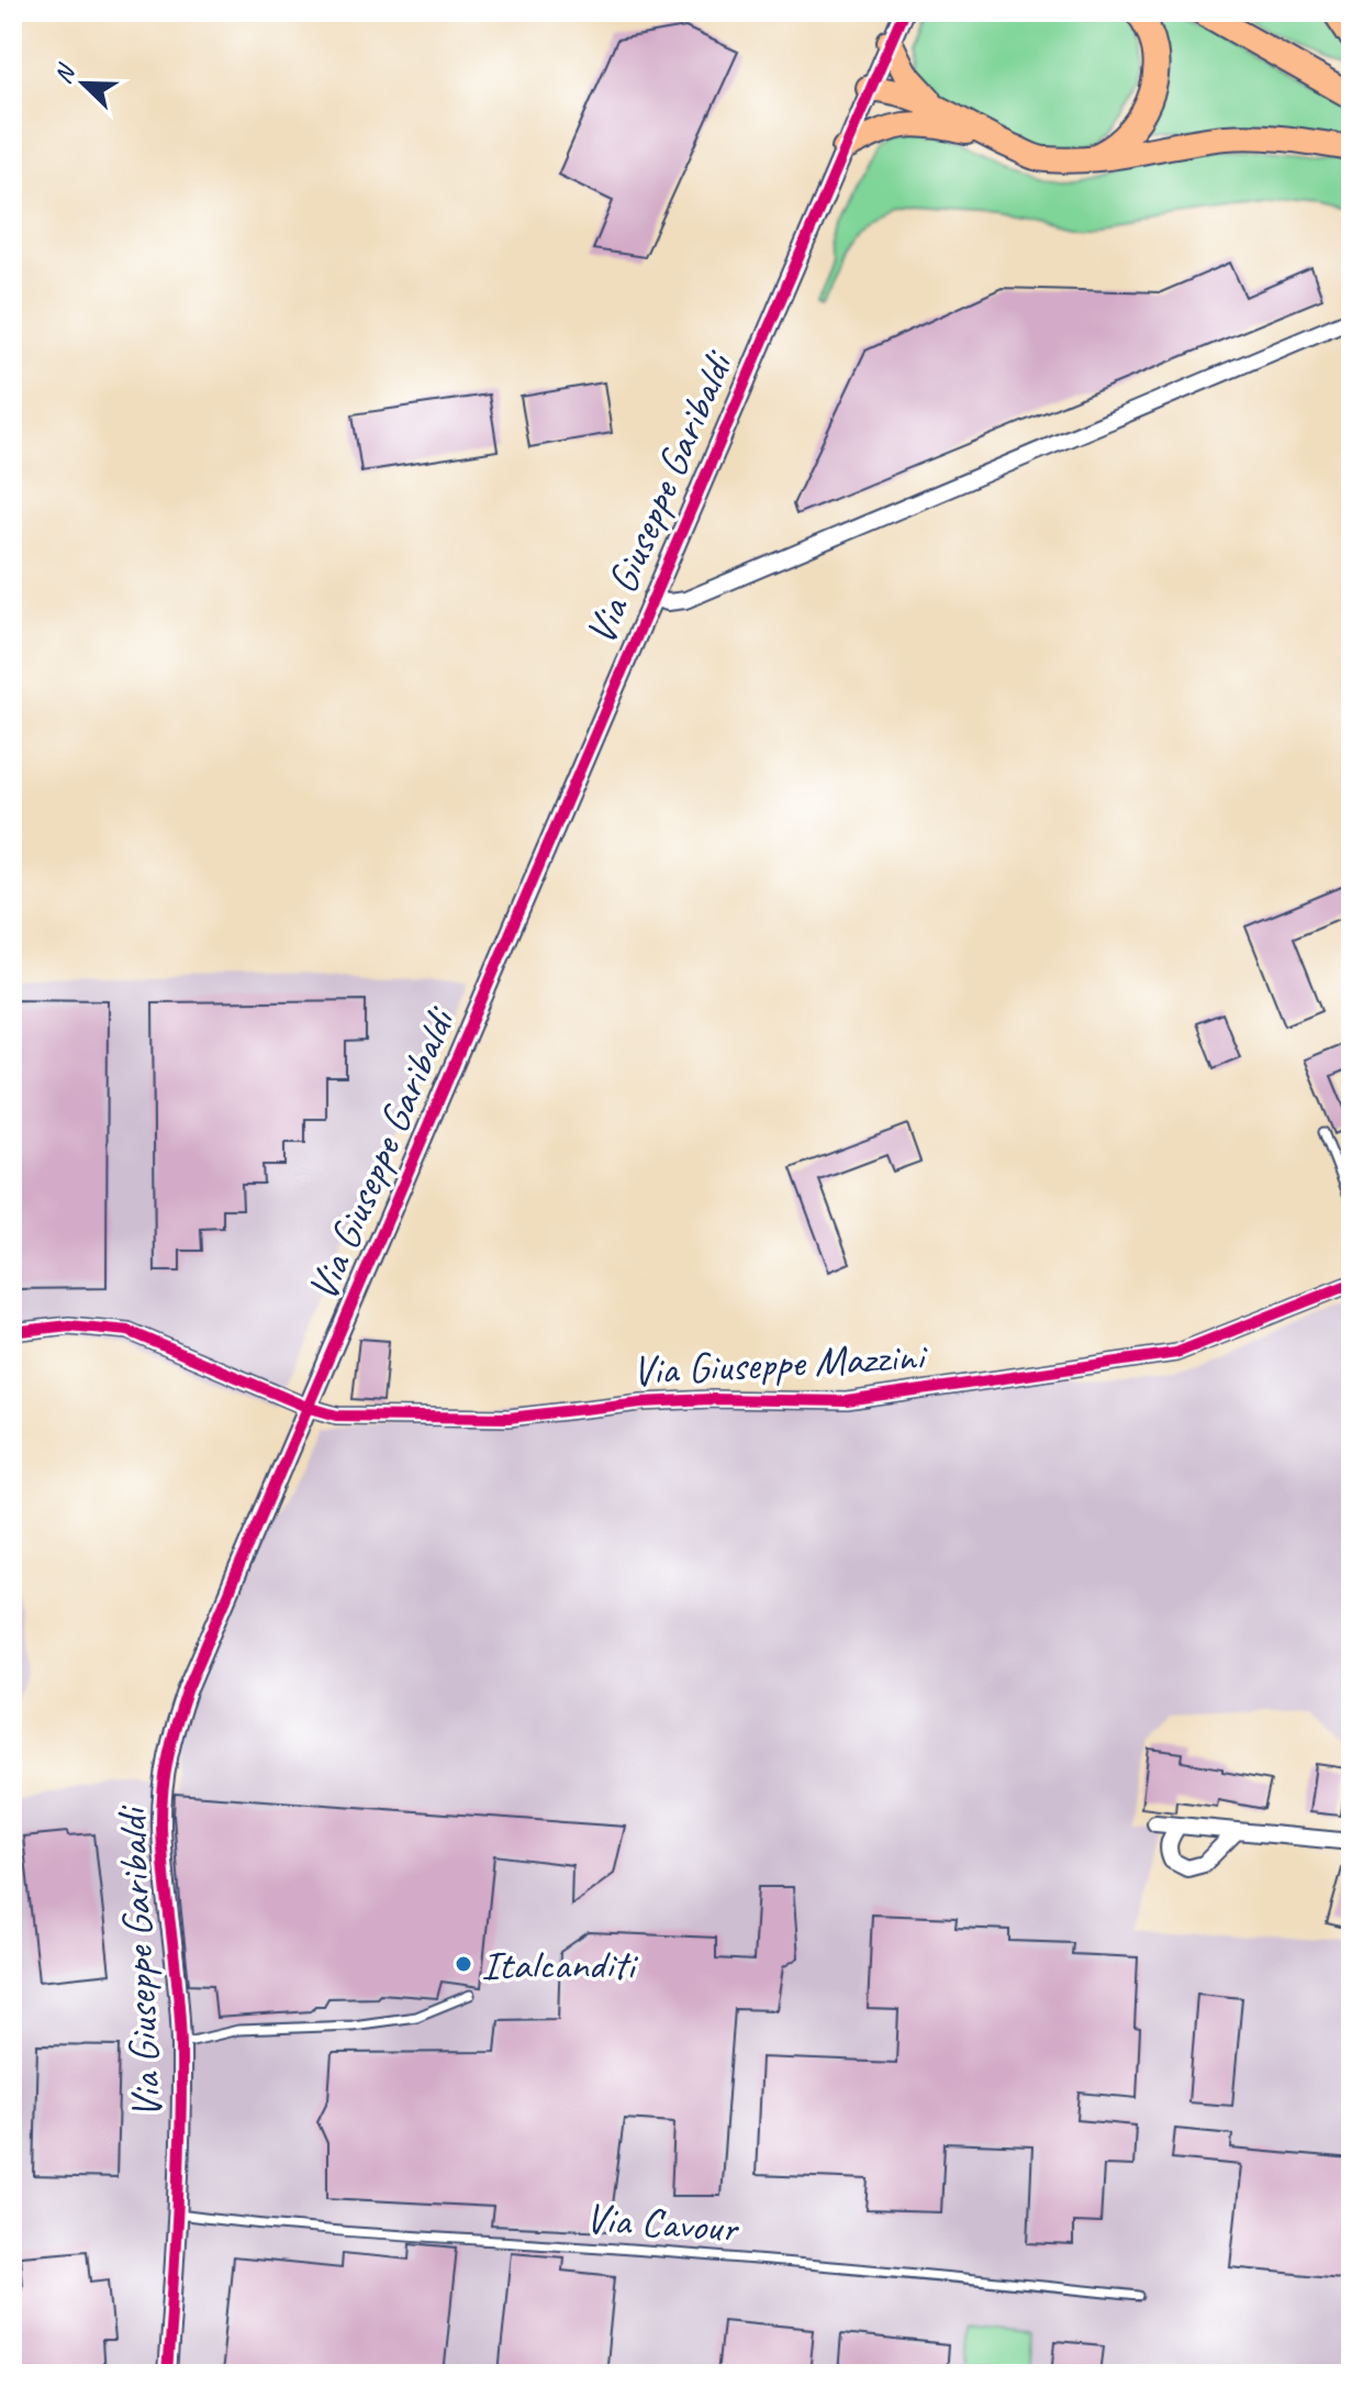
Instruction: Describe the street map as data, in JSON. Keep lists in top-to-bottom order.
{
  "streets": {
    "street": ["Via Giuseppe Garibaldi", "Via Giuseppe Mazzini"],
    "lane": ["Via Cavour"]
  },
  "crossings": [
    ["Via Giuseppe Garibaldi", "Via Giuseppe Mazzini"],
    ["Via Giuseppe Garibaldi", "Via Cavour"]
  ],
  "places": ["Italcanditi"],
  "north": "top left"
}
